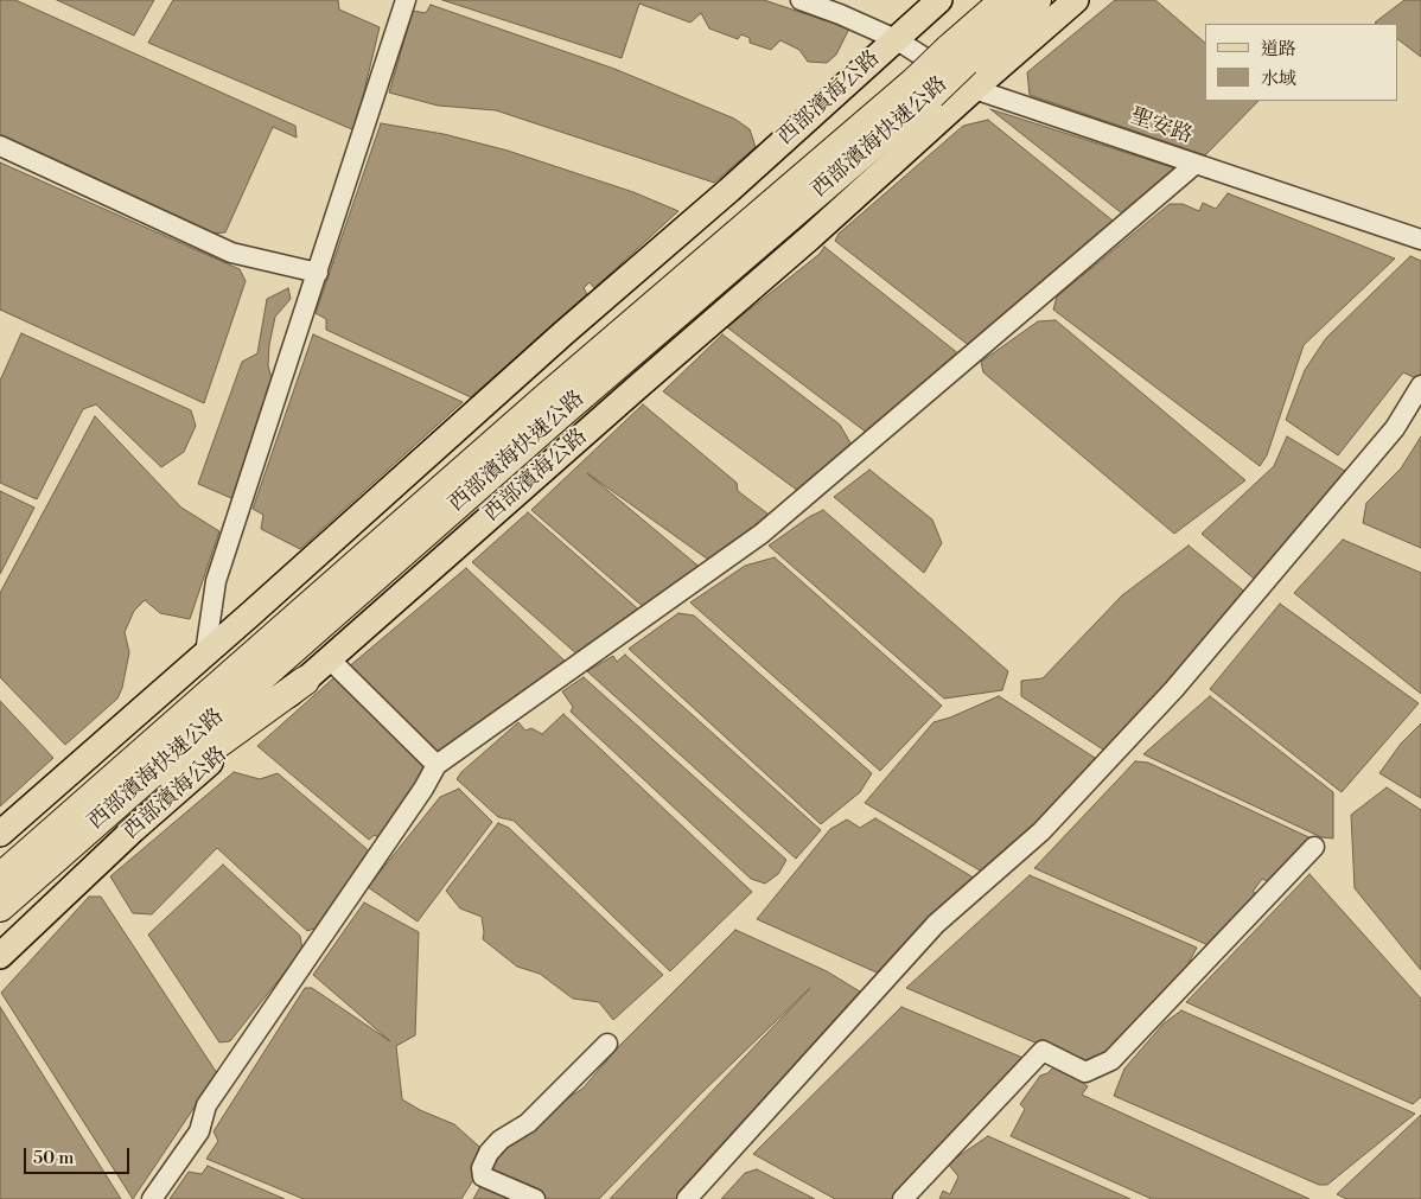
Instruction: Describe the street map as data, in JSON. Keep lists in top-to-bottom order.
{
  "streets": {
    "highway": ["西部濱海快速公路"],
    "main road": ["西部濱海公路"],
    "street": ["聖安路"]
  },
  "crossings": [
    ["西部濱海公路", "聖安路"]
  ],
  "legend": ["道路", "水域"],
  "scale_bar": "50 m"
}
